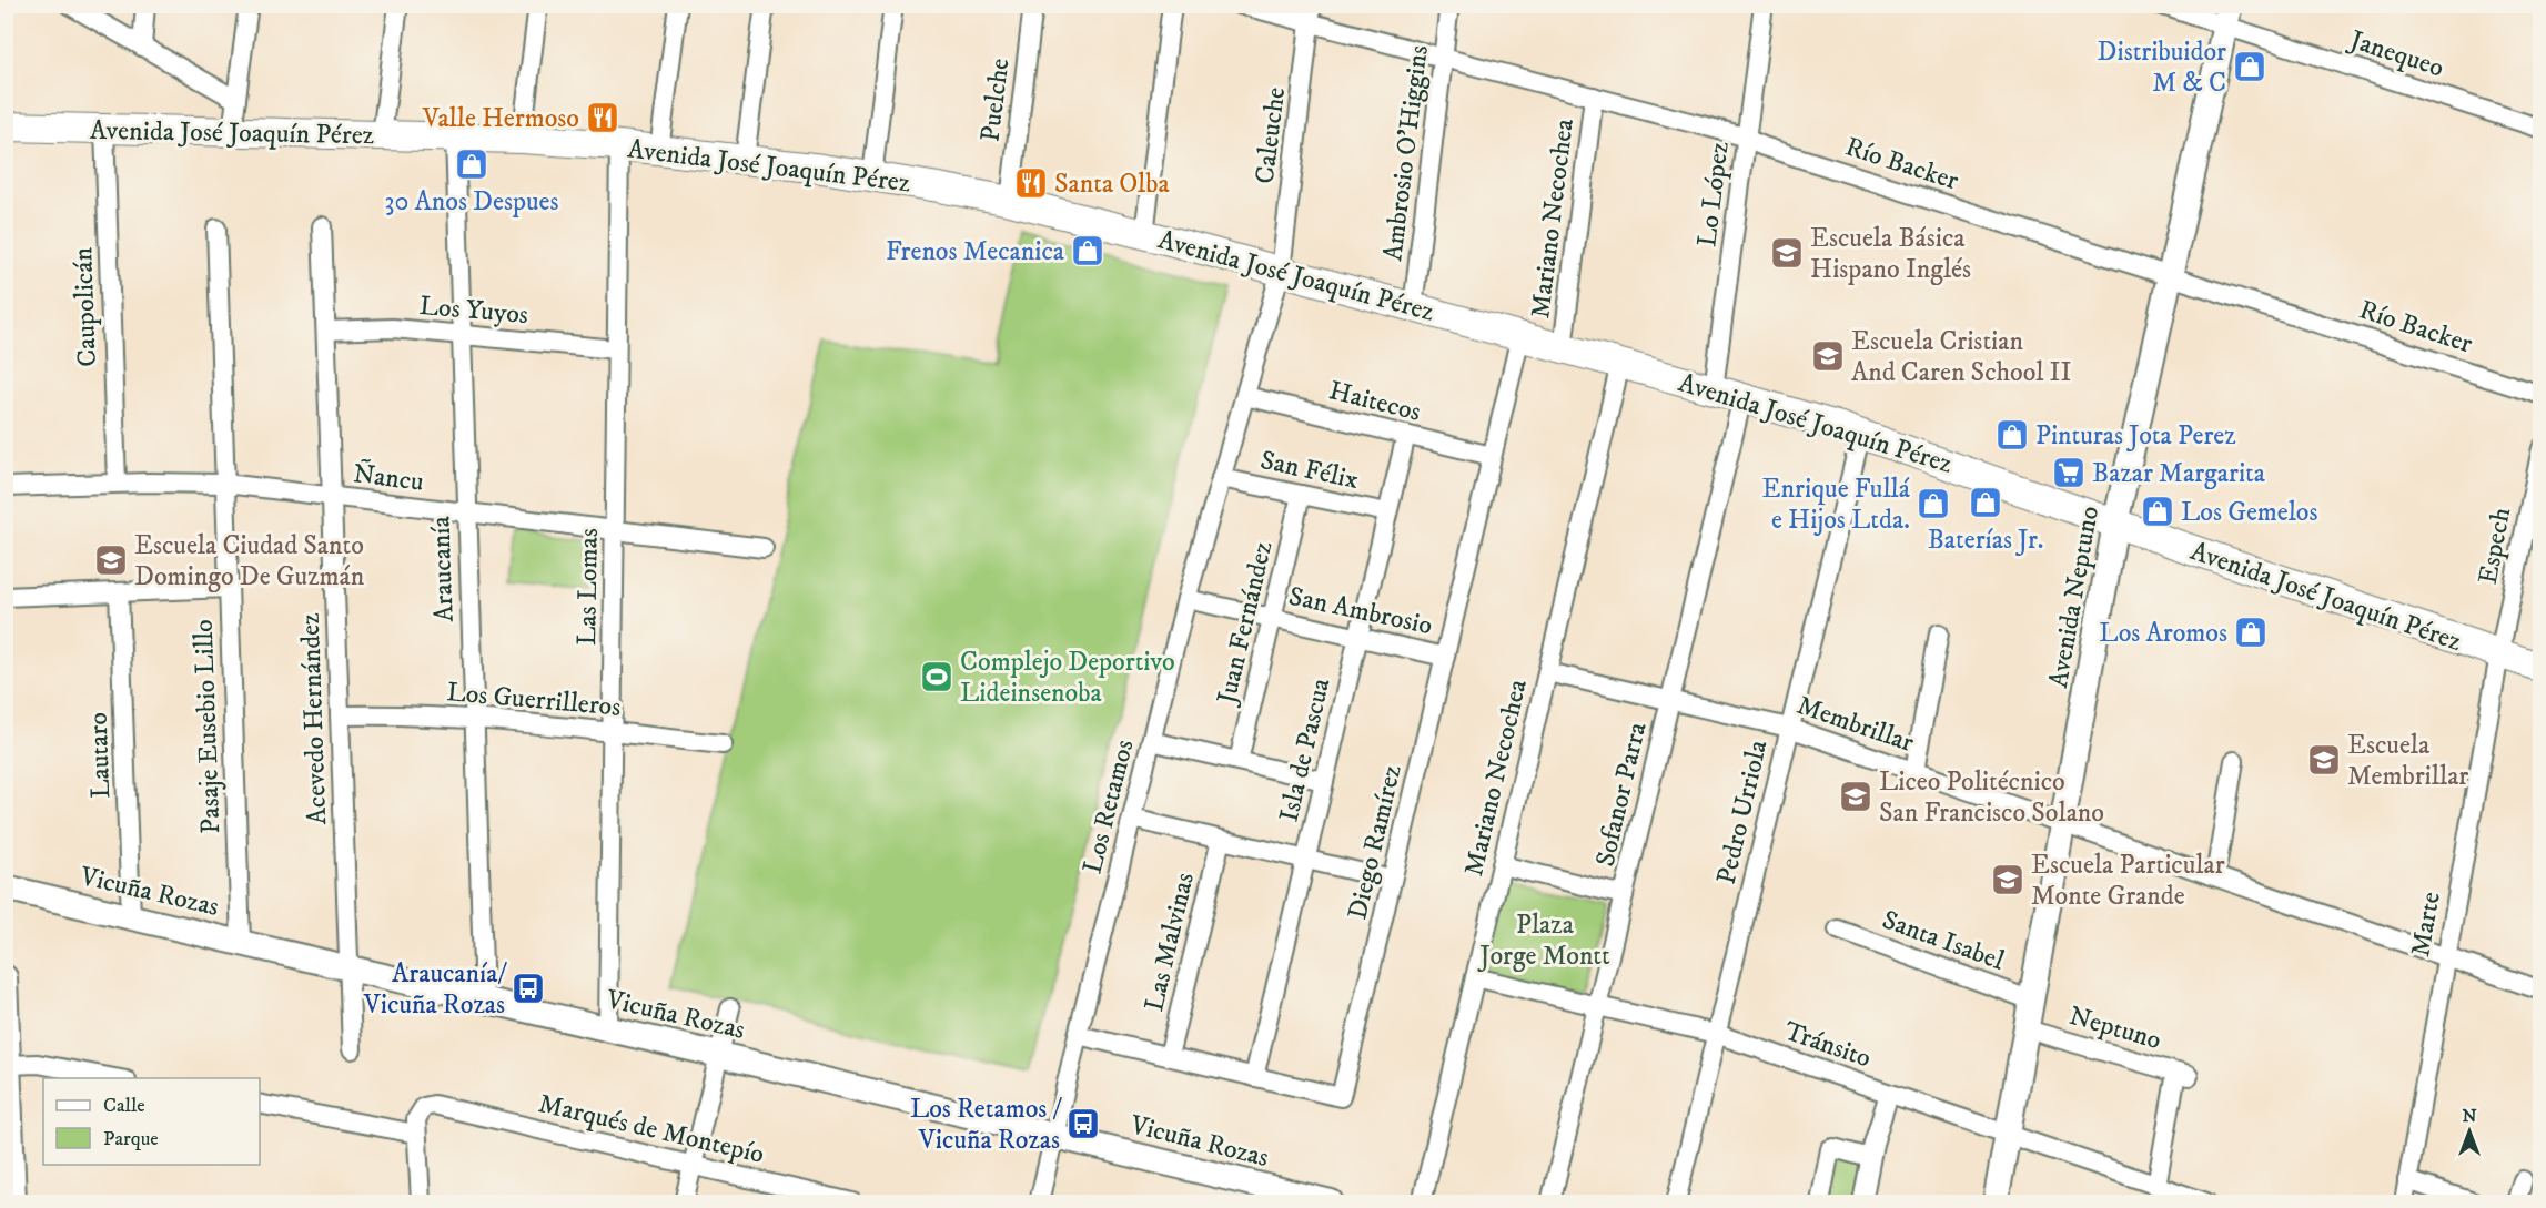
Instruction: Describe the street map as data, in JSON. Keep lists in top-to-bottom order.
{
  "streets": {
    "main road": ["Avenida José Joaquín Pérez", "Avenida Neptuno", "Vicuña Rozas"],
    "street": [
      "Janequeo",
      "Puelche",
      "Caleuche",
      "Ambrosio O'Higgins",
      "Río Backer",
      "Lo López",
      "Mariano Necochea",
      "Caupolicán",
      "Los Yuyos",
      "Haitecos",
      "San Félix",
      "Ñancu",
      "Espech",
      "Araucanía",
      "Las Lomas",
      "San Ambrosio",
      "Juan Fernández",
      "Los Guerrilleros",
      "Acevedo Hernández",
      "Membrillar",
      "Pasaje Eusebio Lillo",
      "Isla de Pascua",
      "Lautaro",
      "Sofanor Parra",
      "Los Retamos",
      "Pedro Urriola",
      "Diego Ramírez",
      "Marte",
      "Santa Isabel",
      "Las Malvinas",
      "Neptuno",
      "Tránsito",
      "Marqués de Montepío"
    ]
  },
  "crossings": [
    ["Janequeo", "Avenida Neptuno"],
    ["Puelche", "Avenida José Joaquín Pérez"],
    ["Avenida José Joaquín Pérez", "Caleuche"],
    ["Avenida José Joaquín Pérez", "Ambrosio O'Higgins"],
    ["Avenida José Joaquín Pérez", "Lo López"],
    ["Avenida José Joaquín Pérez", "Mariano Necochea"],
    ["Avenida José Joaquín Pérez", "Caupolicán"],
    ["Avenida José Joaquín Pérez", "Espech"],
    ["Avenida José Joaquín Pérez", "Araucanía"],
    ["Avenida José Joaquín Pérez", "Las Lomas"],
    ["Avenida José Joaquín Pérez", "Avenida Neptuno"],
    ["Avenida José Joaquín Pérez", "Sofanor Parra"],
    ["Avenida José Joaquín Pérez", "Los Retamos"],
    ["Avenida José Joaquín Pérez", "Pedro Urriola"],
    ["Avenida José Joaquín Pérez", "Diego Ramírez"],
    ["Avenida José Joaquín Pérez", "Marte"],
    ["Caleuche", "Río Backer"],
    ["Caleuche", "Los Retamos"],
    ["Ambrosio O'Higgins", "Río Backer"],
    ["Río Backer", "Lo López"],
    ["Río Backer", "Mariano Necochea"],
    ["Río Backer", "Avenida Neptuno"],
    ["Mariano Necochea", "Membrillar"],
    ["Mariano Necochea", "Tránsito"],
    ["Caupolicán", "Ñancu"],
    ["Los Yuyos", "Araucanía"],
    ["Los Yuyos", "Las Lomas"],
    ["Los Yuyos", "Acevedo Hernández"],
    ["Haitecos", "Isla de Pascua"],
    ["Haitecos", "Los Retamos"],
    ["Haitecos", "Diego Ramírez"],
    ["San Félix", "Juan Fernández"],
    ["San Félix", "Isla de Pascua"],
    ["San Félix", "Los Retamos"],
    ["Ñancu", "Araucanía"],
    ["Ñancu", "Las Lomas"],
    ["Ñancu", "Acevedo Hernández"],
    ["Ñancu", "Pasaje Eusebio Lillo"],
    ["Espech", "Marte"],
    ["Araucanía", "Los Guerrilleros"],
    ["Araucanía", "Vicuña Rozas"],
    ["Las Lomas", "Los Guerrilleros"],
    ["Las Lomas", "Vicuña Rozas"],
    ["Avenida Neptuno", "Membrillar"],
    ["Avenida Neptuno", "Santa Isabel"],
    ["Avenida Neptuno", "Neptuno"],
    ["Avenida Neptuno", "Tránsito"],
    ["San Ambrosio", "Juan Fernández"],
    ["San Ambrosio", "Isla de Pascua"],
    ["San Ambrosio", "Los Retamos"],
    ["San Ambrosio", "Diego Ramírez"],
    ["Los Guerrilleros", "Acevedo Hernández"],
    ["Acevedo Hernández", "Vicuña Rozas"],
    ["Membrillar", "Sofanor Parra"],
    ["Membrillar", "Pedro Urriola"],
    ["Membrillar", "Marte"],
    ["Pasaje Eusebio Lillo", "Vicuña Rozas"],
    ["Isla de Pascua", "Diego Ramírez"],
    ["Lautaro", "Vicuña Rozas"],
    ["Sofanor Parra", "Tránsito"],
    ["Los Retamos", "Diego Ramírez"],
    ["Los Retamos", "Vicuña Rozas"],
    ["Pedro Urriola", "Tránsito"],
    ["Diego Ramírez", "Las Malvinas"],
    ["Neptuno", "Tránsito"]
  ],
  "parks": ["Plaza Jorge Montt"],
  "places": {
    "shop": [
      "Distribuidor M & C",
      "30 Anos Despues",
      "Frenos Mecanica",
      "Pinturas Jota Perez",
      "Baterías Jr.",
      "Enrique Fullá e Hijos Ltda.",
      "Los Gemelos",
      "Los Aromos"
    ],
    "restaurant": ["Valle Hermoso", "Santa Olba"],
    "school or university": [
      "Escuela Básica Hispano Inglés",
      "Escuela Cristian And Caren School II",
      "Escuela Ciudad Santo Domingo De Guzmán",
      "Escuela Membrillar",
      "Liceo Politécnico San Francisco Solano",
      "Escuela Particular Monte Grande"
    ],
    "supermarket": ["Bazar Margarita"],
    "sports": ["Complejo Deportivo Lideinsenoba"],
    "bus stop": ["Araucanía/ Vicuña Rozas", "Los Retamos / Vicuña Rozas"]
  },
  "legend": ["Calle", "Parque"],
  "north": "top"
}
